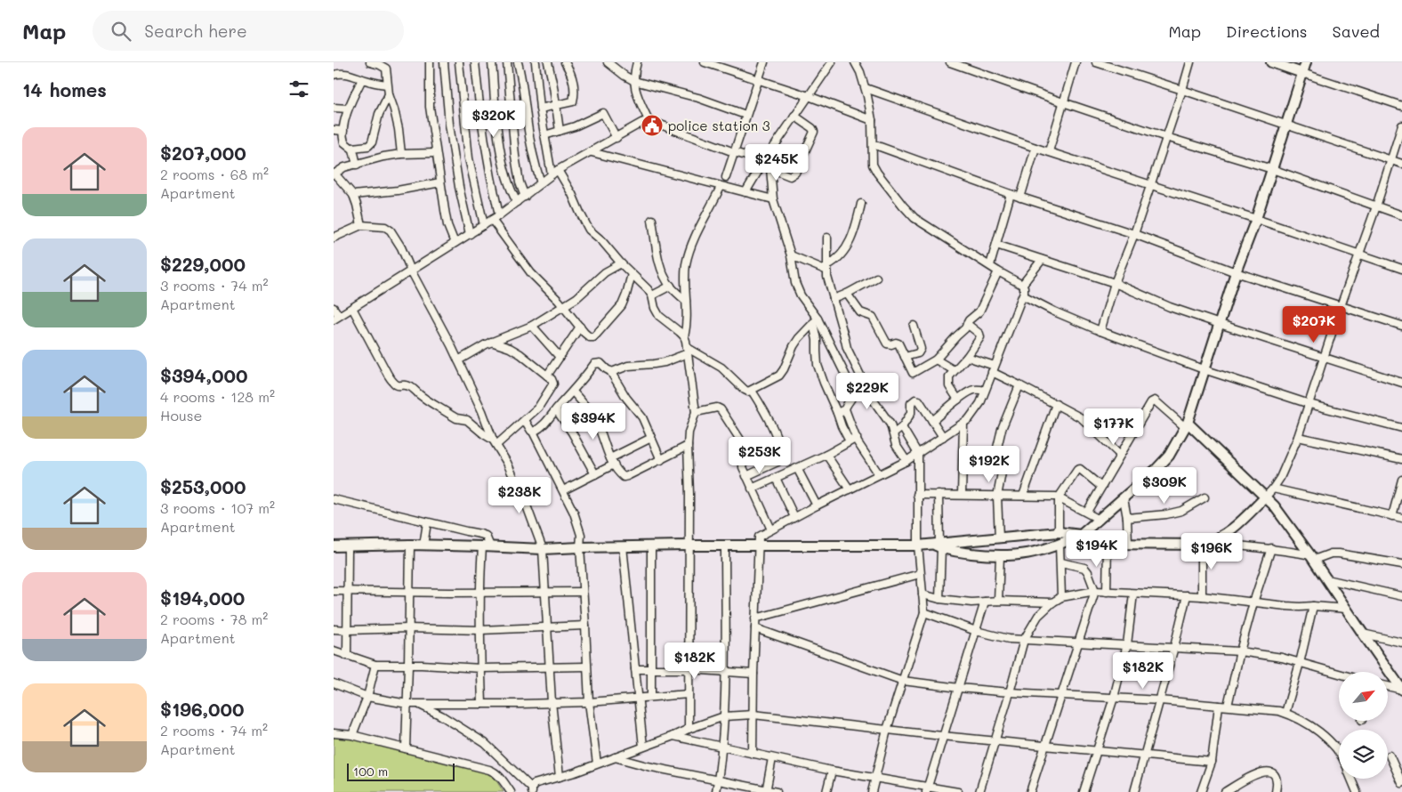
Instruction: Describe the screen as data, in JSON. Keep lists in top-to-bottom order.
{
  "places": {
    "public building": ["police station 3"]
  },
  "scale_bar": "100 m",
  "north": "top right",
  "page": {
    "header": "Map",
    "search": "Search here",
    "nav": ["Map", "Directions", "Saved"],
    "heading": "14 homes",
    "price": [
      "$320K",
      "$245K",
      "$207K",
      "$229K",
      "$394K",
      "$177K",
      "$253K",
      "$192K",
      "$309K",
      "$238K",
      "$194K",
      "$196K",
      "$182K",
      "$182K"
    ],
    "list": [
      {
        "name": "$207,000",
        "note": "2 rooms · 68 m² · Apartment"
      },
      {
        "name": "$229,000",
        "note": "3 rooms · 74 m² · Apartment"
      },
      {
        "name": "$394,000",
        "note": "4 rooms · 128 m² · House"
      },
      {
        "name": "$253,000",
        "note": "3 rooms · 107 m² · Apartment"
      },
      {
        "name": "$194,000",
        "note": "2 rooms · 78 m² · Apartment"
      },
      {
        "name": "$196,000",
        "note": "2 rooms · 74 m² · Apartment"
      }
    ],
    "scale": "100 m"
  }
}
